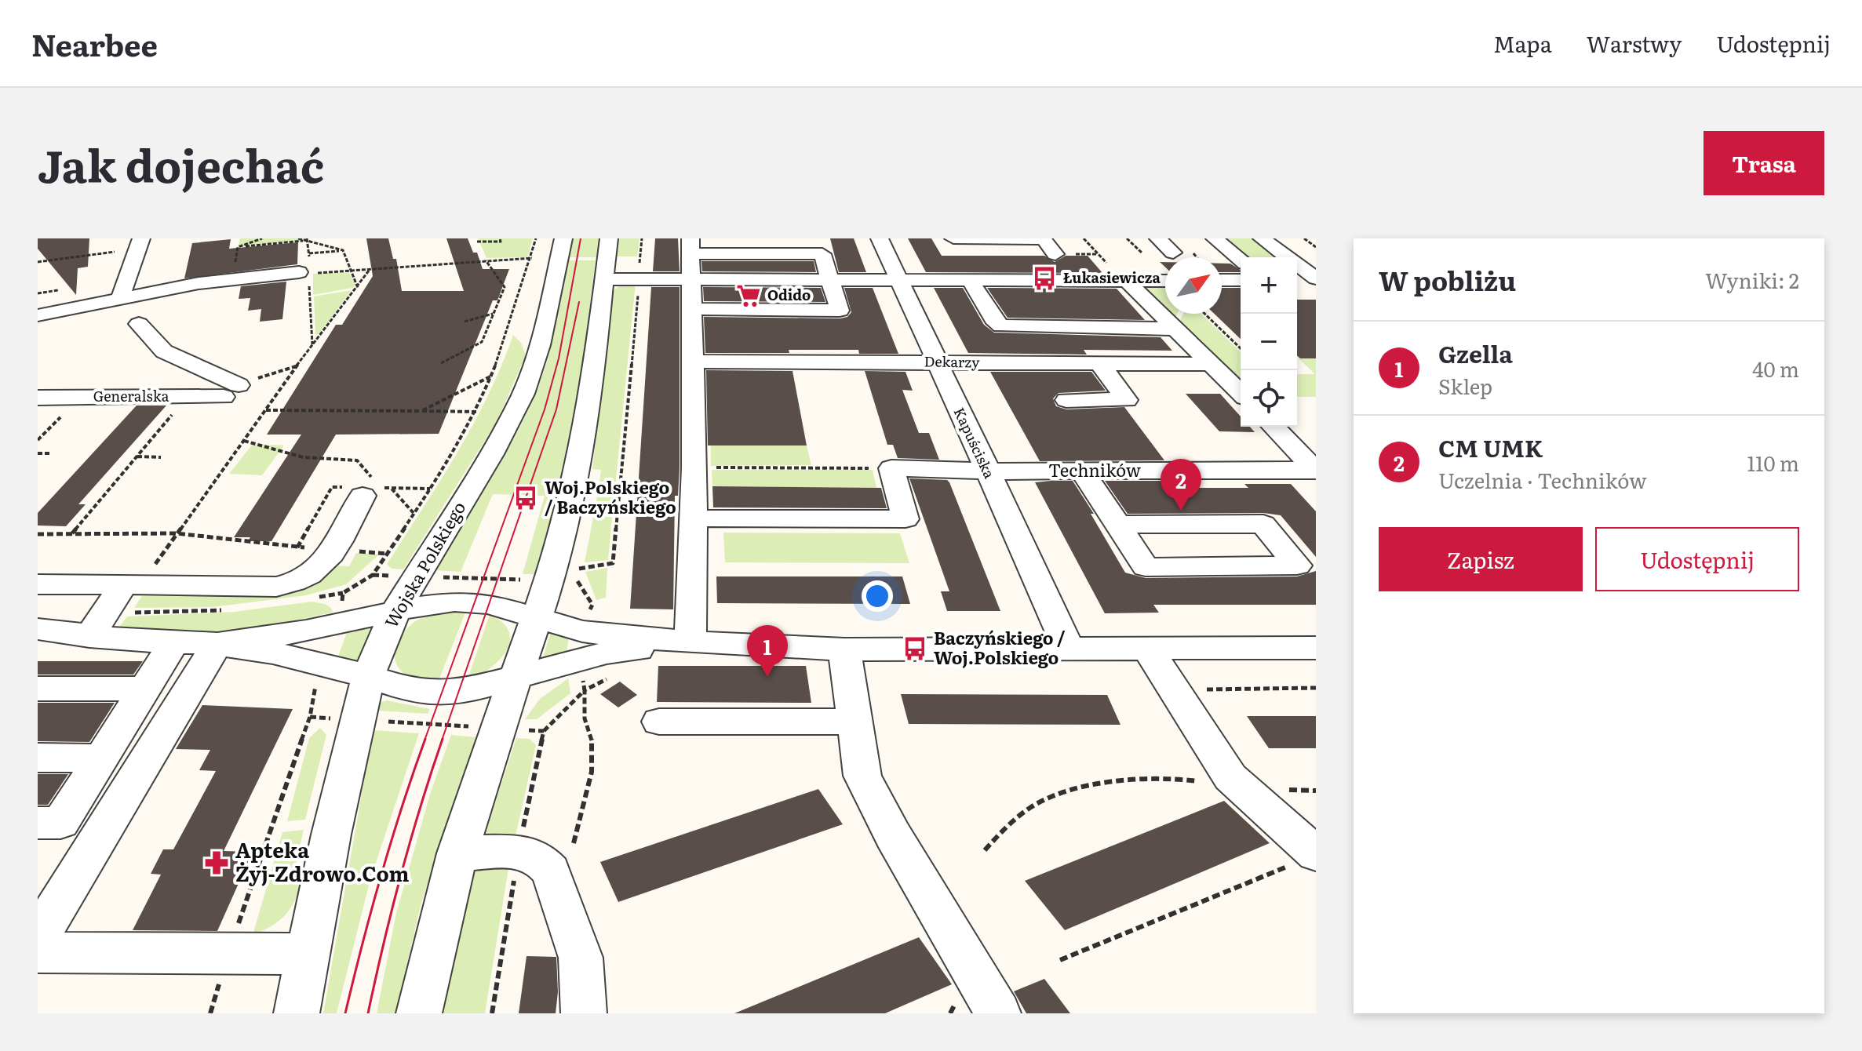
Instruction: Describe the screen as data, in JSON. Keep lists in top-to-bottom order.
{
  "streets": {
    "street": [
      "Dekarzy",
      "Generalska",
      "Kapuściska",
      "Techników",
      "Wojska Polskiego"
    ]
  },
  "crossings": [
    ["Dekarzy", "Kapuściska"],
    ["Kapuściska", "Techników"]
  ],
  "places": {
    "bus stop": ["Łukasiewicza", "Woj.Polskiego / Baczyńskiego", "Baczyńskiego / Woj.Polskiego"],
    "supermarket": ["Odido"],
    "pharmacy": ["Apteka Żyj-Zdrowo.Com"]
  },
  "north": "top right",
  "page": {
    "header": "Nearbee",
    "nav": ["Mapa", "Warstwy", "Udostępnij"],
    "title": "Jak dojechać",
    "buttons": [
      "Trasa",
      ["Zapisz", "Udostępnij"]
    ],
    "heading": ["W pobliżu", "Wyniki: 2"],
    "map_buttons": ["+", "−"],
    "list": [
      {
        "mark": "1",
        "name": "Gzella",
        "note": "Sklep",
        "value": "40 m"
      },
      {
        "mark": "2",
        "name": "CM UMK",
        "note": "Uczelnia · Techników",
        "value": "110 m"
      }
    ],
    "pins": ["2", "1"]
  }
}
